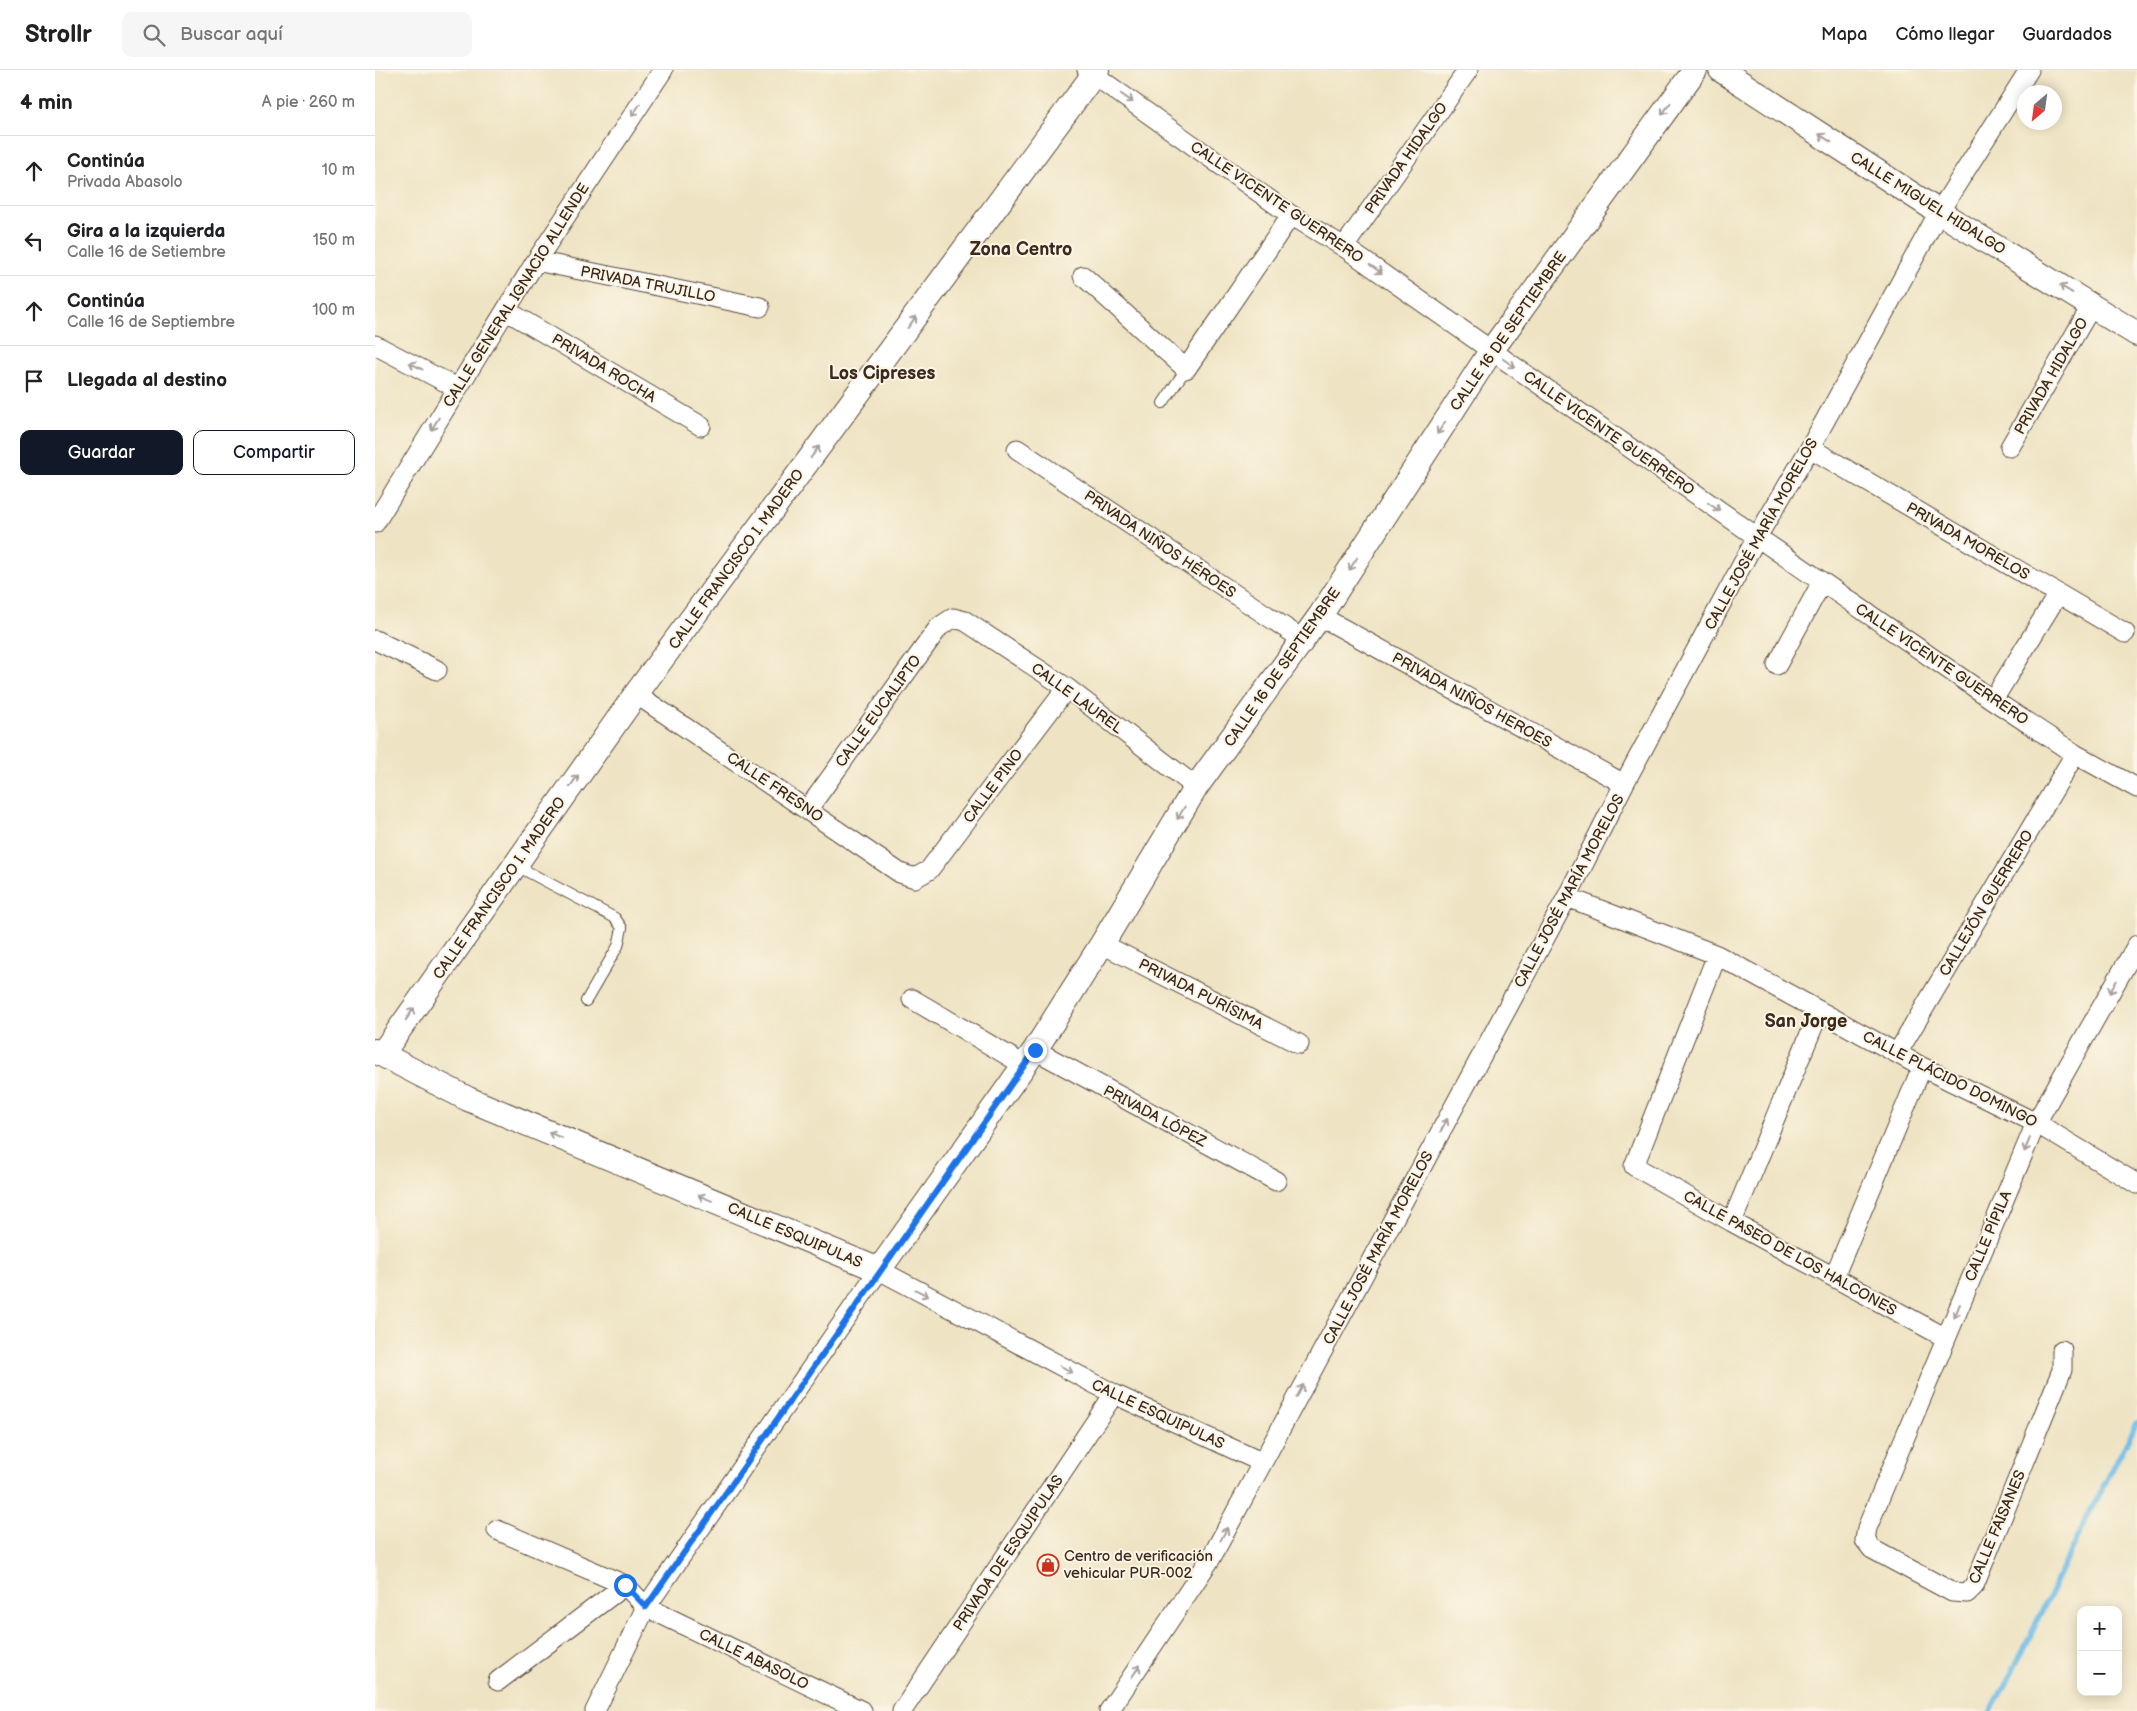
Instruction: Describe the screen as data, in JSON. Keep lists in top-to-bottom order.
{
  "streets": {
    "street": [
      "PRIVADA HIDALGO",
      "CALLE VICENTE GUERRERO",
      "CALLE MIGUEL HIDALGO",
      "PRIVADA TRUJILLO",
      "CALLE GENERAL IGNACIO ALLENDE",
      "CALLE 16 DE SEPTIEMBRE",
      "PRIVADA ROCHA",
      "CALLE JOSÉ MARÍA MORELOS",
      "PRIVADA MORELOS",
      "PRIVADA NIÑOS HÉROES",
      "CALLE FRANCISCO I. MADERO",
      "CALLE LAUREL",
      "PRIVADA NIÑOS HEROES",
      "CALLE EUCALIPTO",
      "CALLE PINO",
      "CALLE FRESNO",
      "CALLEJÓN GUERRERO",
      "PRIVADA PURÍSIMA",
      "CALLE PLÁCIDO DOMINGO",
      "PRIVADA LÓPEZ",
      "CALLE ESQUIPULAS",
      "CALLE PÍPILA",
      "CALLE PASEO DE LOS HALCONES",
      "CALLE FAISANES",
      "PRIVADA DE ESQUIPULAS",
      "CALLE ABASOLO"
    ]
  },
  "crossings": [
    ["PRIVADA HIDALGO", "CALLE VICENTE GUERRERO"],
    ["PRIVADA HIDALGO", "CALLE MIGUEL HIDALGO"],
    ["CALLE VICENTE GUERRERO", "CALLE 16 DE SEPTIEMBRE"],
    ["CALLE VICENTE GUERRERO", "CALLE JOSÉ MARÍA MORELOS"],
    ["CALLE VICENTE GUERRERO", "CALLE FRANCISCO I. MADERO"],
    ["CALLE VICENTE GUERRERO", "CALLEJÓN GUERRERO"],
    ["CALLE MIGUEL HIDALGO", "CALLE JOSÉ MARÍA MORELOS"],
    ["PRIVADA TRUJILLO", "CALLE GENERAL IGNACIO ALLENDE"],
    ["CALLE GENERAL IGNACIO ALLENDE", "PRIVADA ROCHA"],
    ["CALLE 16 DE SEPTIEMBRE", "PRIVADA NIÑOS HÉROES"],
    ["CALLE 16 DE SEPTIEMBRE", "CALLE LAUREL"],
    ["CALLE 16 DE SEPTIEMBRE", "PRIVADA NIÑOS HEROES"],
    ["CALLE 16 DE SEPTIEMBRE", "PRIVADA PURÍSIMA"],
    ["CALLE 16 DE SEPTIEMBRE", "PRIVADA LÓPEZ"],
    ["CALLE 16 DE SEPTIEMBRE", "CALLE ESQUIPULAS"],
    ["CALLE JOSÉ MARÍA MORELOS", "PRIVADA MORELOS"],
    ["CALLE JOSÉ MARÍA MORELOS", "PRIVADA NIÑOS HEROES"],
    ["CALLE JOSÉ MARÍA MORELOS", "CALLE PLÁCIDO DOMINGO"],
    ["CALLE JOSÉ MARÍA MORELOS", "CALLE ESQUIPULAS"],
    ["CALLE FRANCISCO I. MADERO", "CALLE FRESNO"],
    ["CALLE FRANCISCO I. MADERO", "CALLE ESQUIPULAS"],
    ["CALLE LAUREL", "CALLE EUCALIPTO"],
    ["CALLE LAUREL", "CALLE PINO"],
    ["CALLE EUCALIPTO", "CALLE FRESNO"],
    ["CALLE PINO", "CALLE FRESNO"],
    ["CALLEJÓN GUERRERO", "CALLE PLÁCIDO DOMINGO"],
    ["CALLE PLÁCIDO DOMINGO", "CALLE PÍPILA"],
    ["CALLE PLÁCIDO DOMINGO", "CALLE PASEO DE LOS HALCONES"],
    ["CALLE ESQUIPULAS", "PRIVADA DE ESQUIPULAS"],
    ["CALLE PÍPILA", "CALLE PASEO DE LOS HALCONES"],
    ["CALLE PÍPILA", "CALLE FAISANES"]
  ],
  "one_way": [
    "CALLE VICENTE GUERRERO",
    "CALLE MIGUEL HIDALGO",
    "CALLE GENERAL IGNACIO ALLENDE",
    "CALLE 16 DE SEPTIEMBRE",
    "CALLE JOSÉ MARÍA MORELOS",
    "CALLE FRANCISCO I. MADERO"
  ],
  "districts": ["Zona Centro", "Los Cipreses", "San Jorge"],
  "places": {
    "shop": ["Centro de verificación vehicular PUR-002"]
  },
  "north": "bottom left",
  "page": {
    "header": "Strollr",
    "search": "Buscar aquí",
    "nav": ["Mapa", "Cómo llegar", "Guardados"],
    "heading": ["4 min", "A pie · 260 m"],
    "list": [
      ["Continúa", "Privada Abasolo", "10 m"],
      ["Gira a la izquierda", "Calle 16 de Setiembre", "150 m"],
      ["Continúa", "Calle 16 de Septiembre", "100 m"],
      "Llegada al destino"
    ],
    "buttons": ["Guardar", "Compartir"],
    "map_buttons": ["+", "−"]
  }
}
